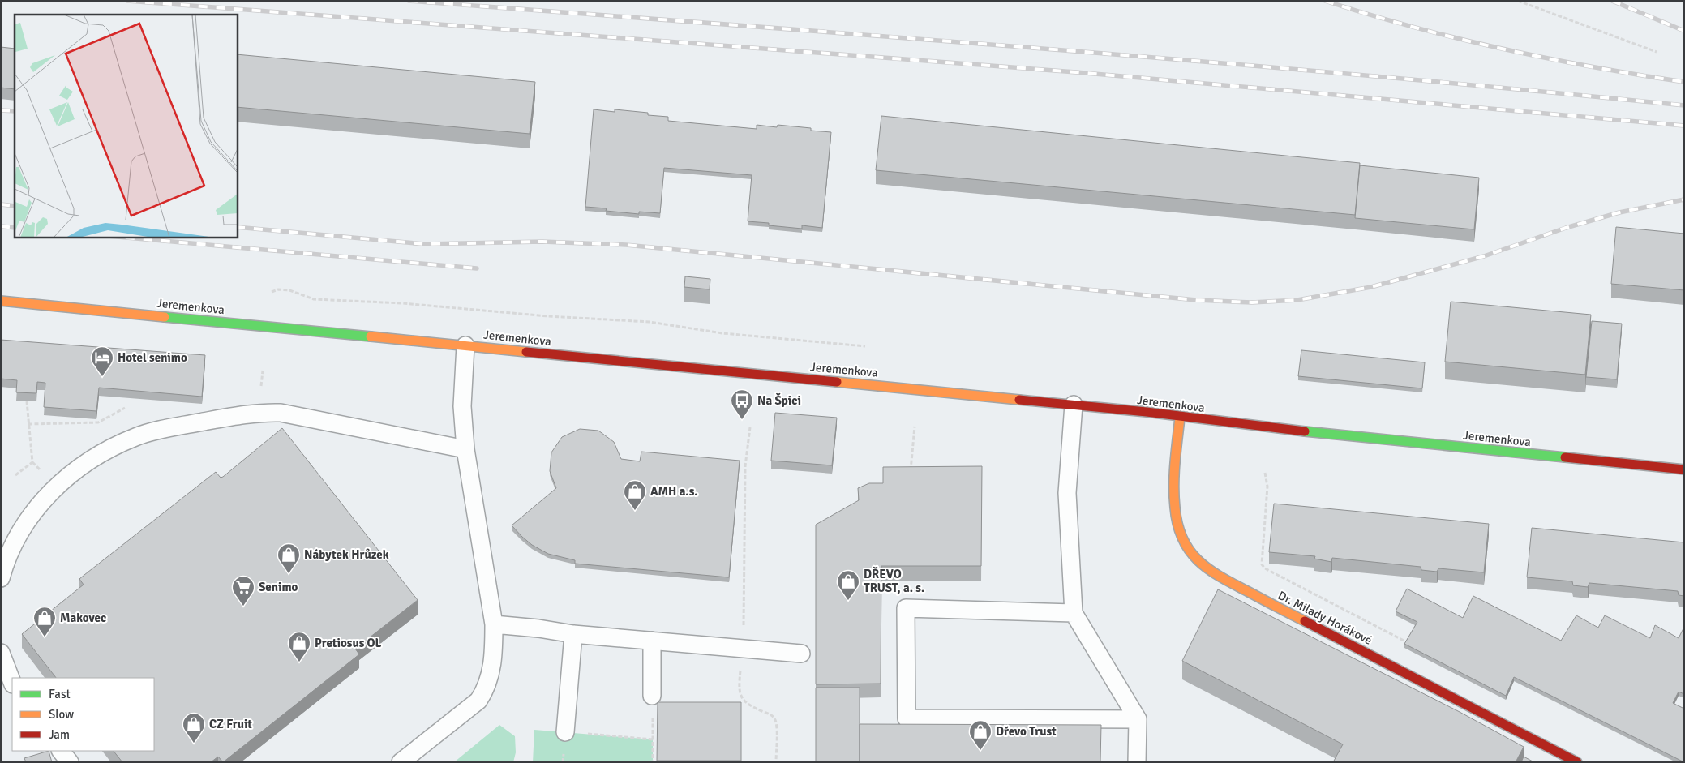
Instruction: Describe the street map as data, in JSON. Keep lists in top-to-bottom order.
{
  "streets": {
    "street": ["Jeremenkova", "Dr. Milady Horákové"]
  },
  "crossings": [
    ["Jeremenkova", "Dr. Milady Horákové"]
  ],
  "places": {
    "hotel": ["Hotel senimo"],
    "bus stop": ["Na Špici"],
    "shop": [
      "AMH a.s.",
      "Nábytek Hrůzek",
      "DŘEVO TRUST, a. s.",
      "Makovec",
      "Pretiosus OL",
      "CZ Fruit",
      "Dřevo Trust"
    ],
    "supermarket": ["Senimo"]
  },
  "legend": ["Fast", "Slow", "Jam"]
}
